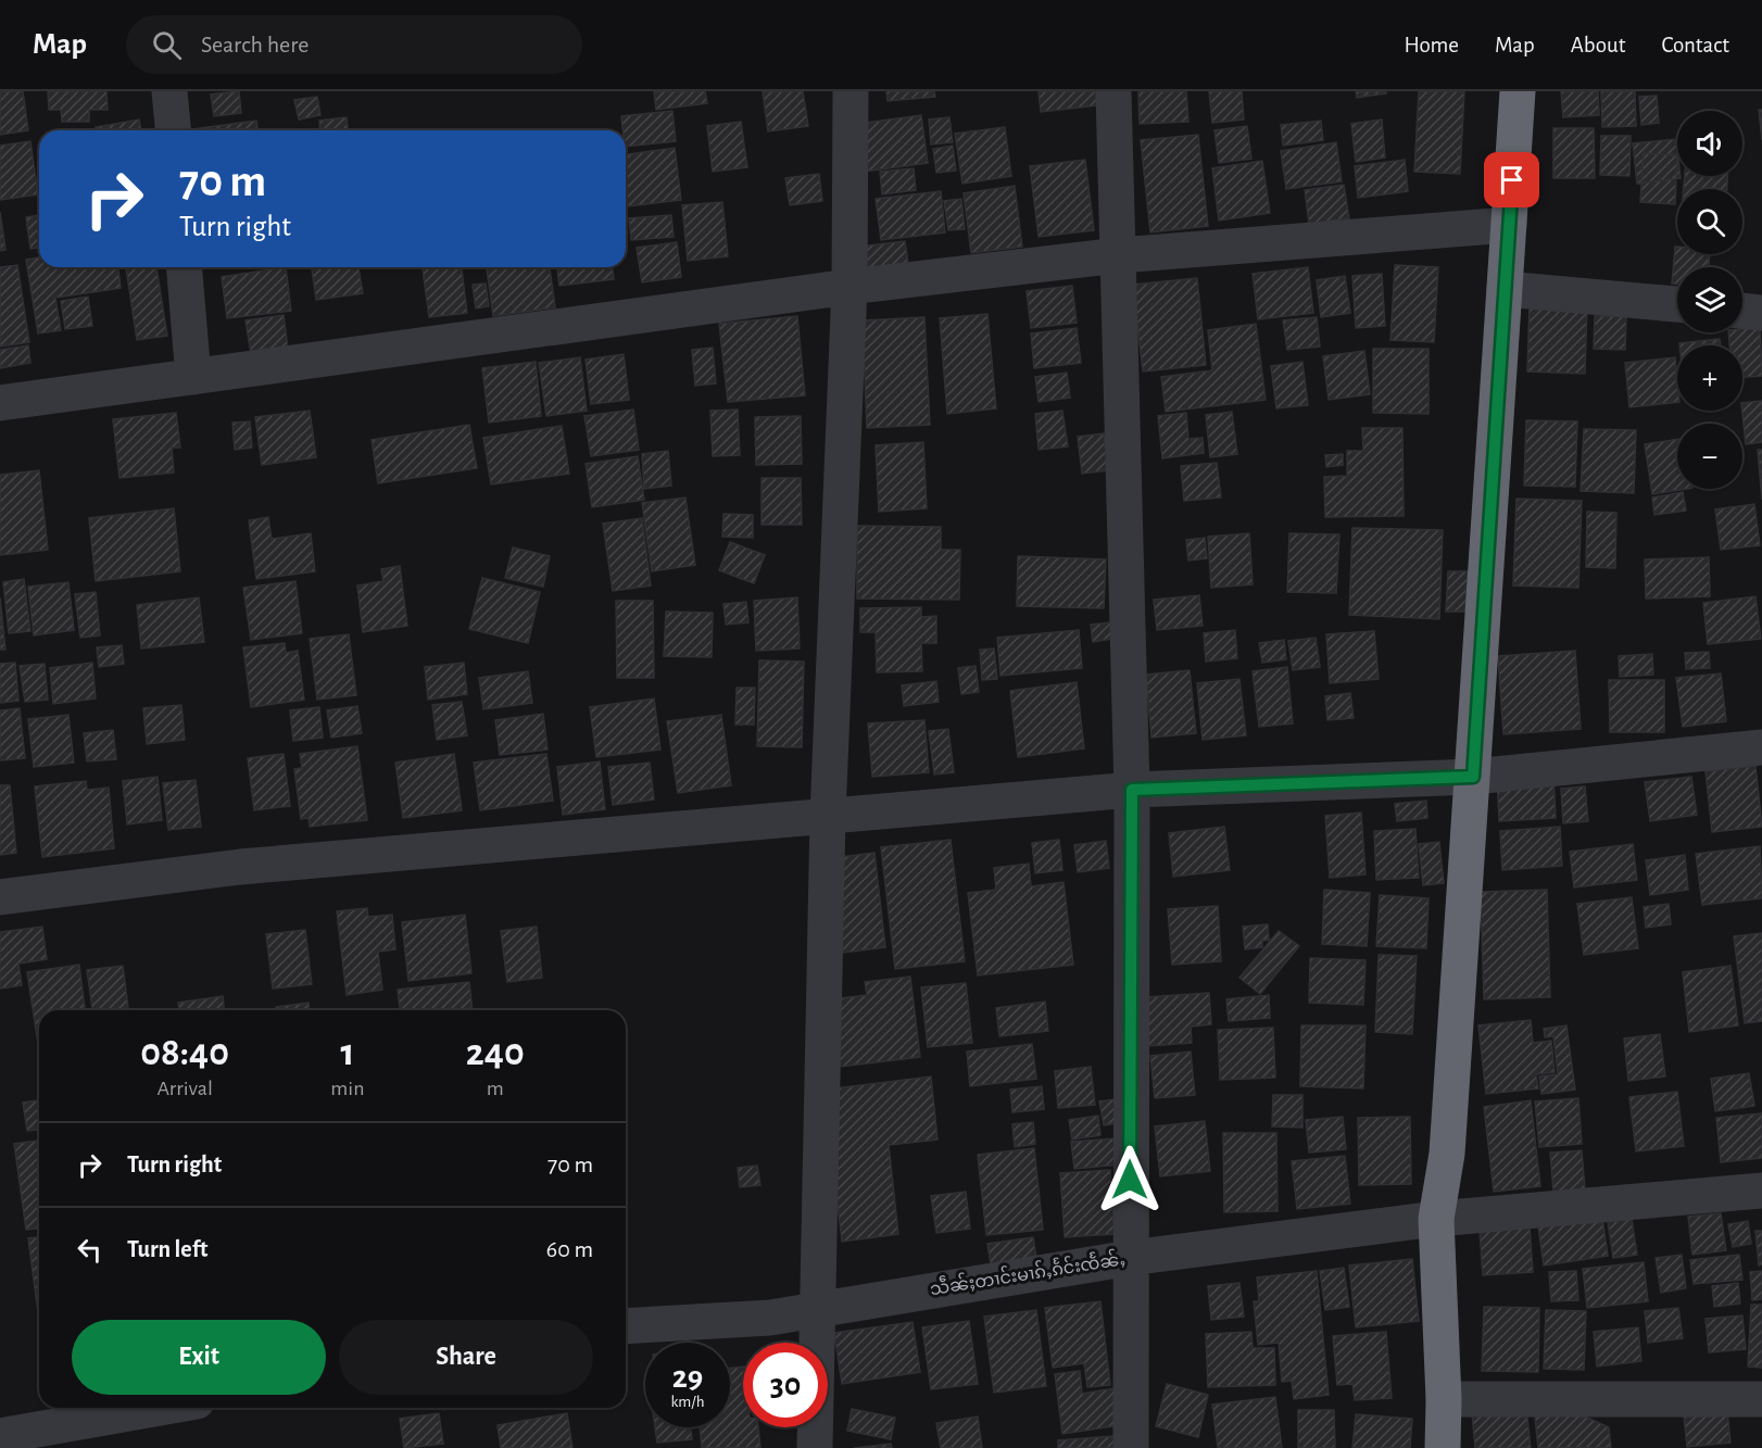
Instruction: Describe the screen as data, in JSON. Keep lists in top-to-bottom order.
{
  "streets": {
    "street": ["သဵၼ်ႈတၢင်းမၢၵ်ႇၵႅင်းၸႅၼ်ႇ"]
  },
  "page": {
    "header": "Map",
    "search": "Search here",
    "nav": [
      "Home",
      "Map",
      "About",
      "Contact"
    ],
    "map_buttons": ["+", "−"],
    "turn": ["70 m", "Turn right"],
    "eta": [
      "08:40",
      "Arrival",
      "1",
      "min",
      "240",
      "m"
    ],
    "list": [
      {
        "name": "Turn right",
        "value": "70 m"
      },
      {
        "name": "Turn left",
        "value": "60 m"
      }
    ],
    "buttons": ["Exit", "Share"],
    "speed": "29 km/h",
    "limit": "30"
  }
}
